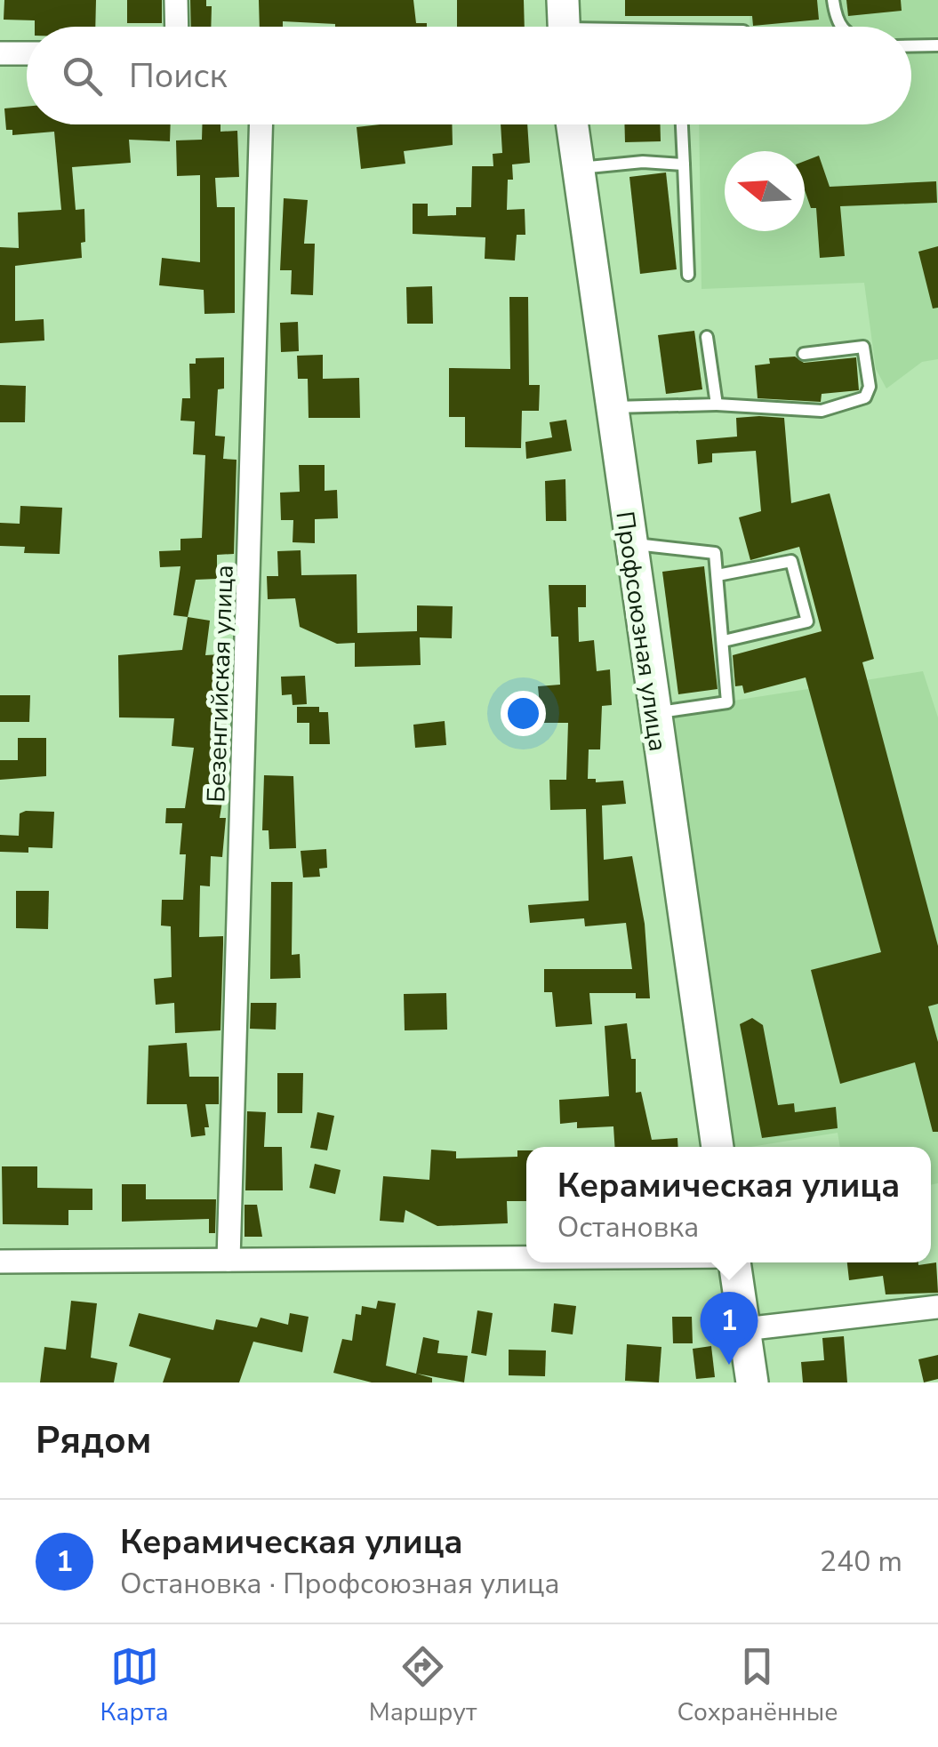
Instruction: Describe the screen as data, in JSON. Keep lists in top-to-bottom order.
{
  "streets": {
    "street": ["Профсоюзная улица", "Безенгийская улица"]
  },
  "north": "left",
  "page": {
    "search": "Поиск",
    "popup": ["Керамическая улица", "Остановка"],
    "pins": "1",
    "heading": "Рядом",
    "list": [
      {
        "mark": "1",
        "name": "Керамическая улица",
        "note": "Остановка · Профсоюзная улица",
        "value": "240 m"
      }
    ],
    "nav": ["Карта", "Маршрут", "Сохранённые"]
  }
}
